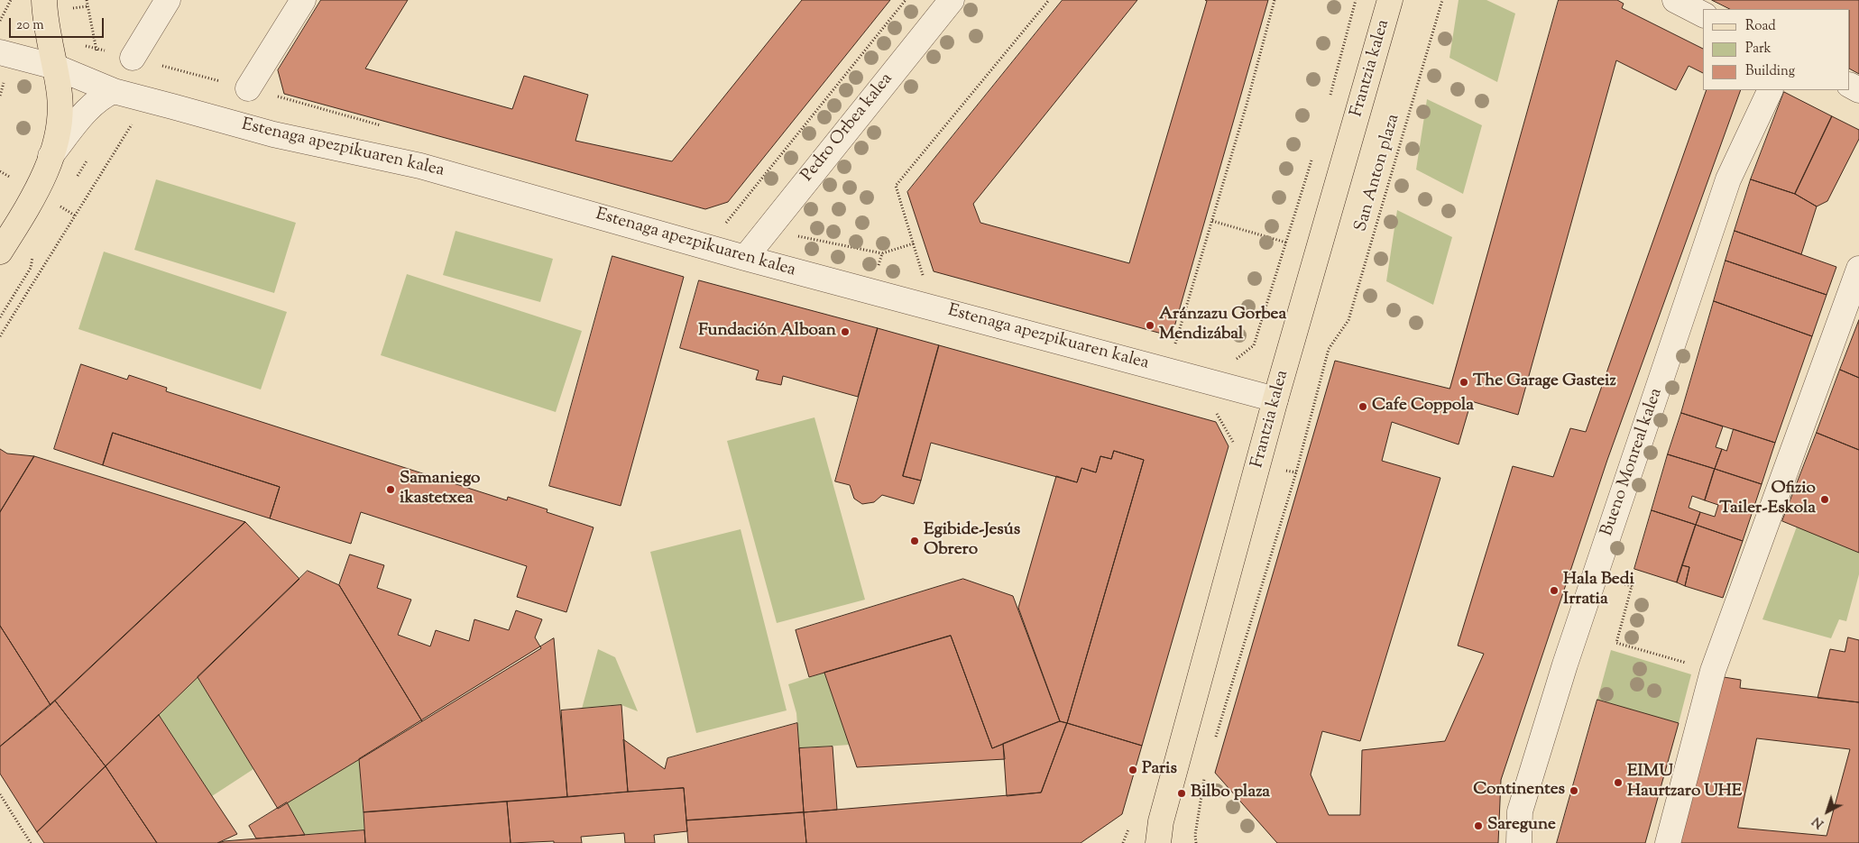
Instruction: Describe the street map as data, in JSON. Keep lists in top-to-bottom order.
{
  "streets": {
    "main road": ["Frantzia kalea"],
    "street": ["Pedro Orbea kalea", "Estenaga apezpikuaren kalea", "Bueno Monreal kalea"],
    "path": ["San Anton plaza"]
  },
  "crossings": [
    ["Frantzia kalea", "Estenaga apezpikuaren kalea"],
    ["Pedro Orbea kalea", "Estenaga apezpikuaren kalea"]
  ],
  "places": [
    "Aránzazu Gorbea Mendizábal",
    "Fundación Alboan",
    "The Garage Gasteiz",
    "Cafe Coppola",
    "Samaniego ikastetxea",
    "Ofizio Tailer-Eskola",
    "Egibide-Jesús Obrero",
    "Hala Bedi Irratia",
    "Paris",
    "EIMU Haurtzaro UHE",
    "Continentes",
    "Bilbo plaza",
    "Saregune"
  ],
  "legend": ["Road", "Park", "Building"],
  "scale_bar": "20 m",
  "north": "bottom left"
}
